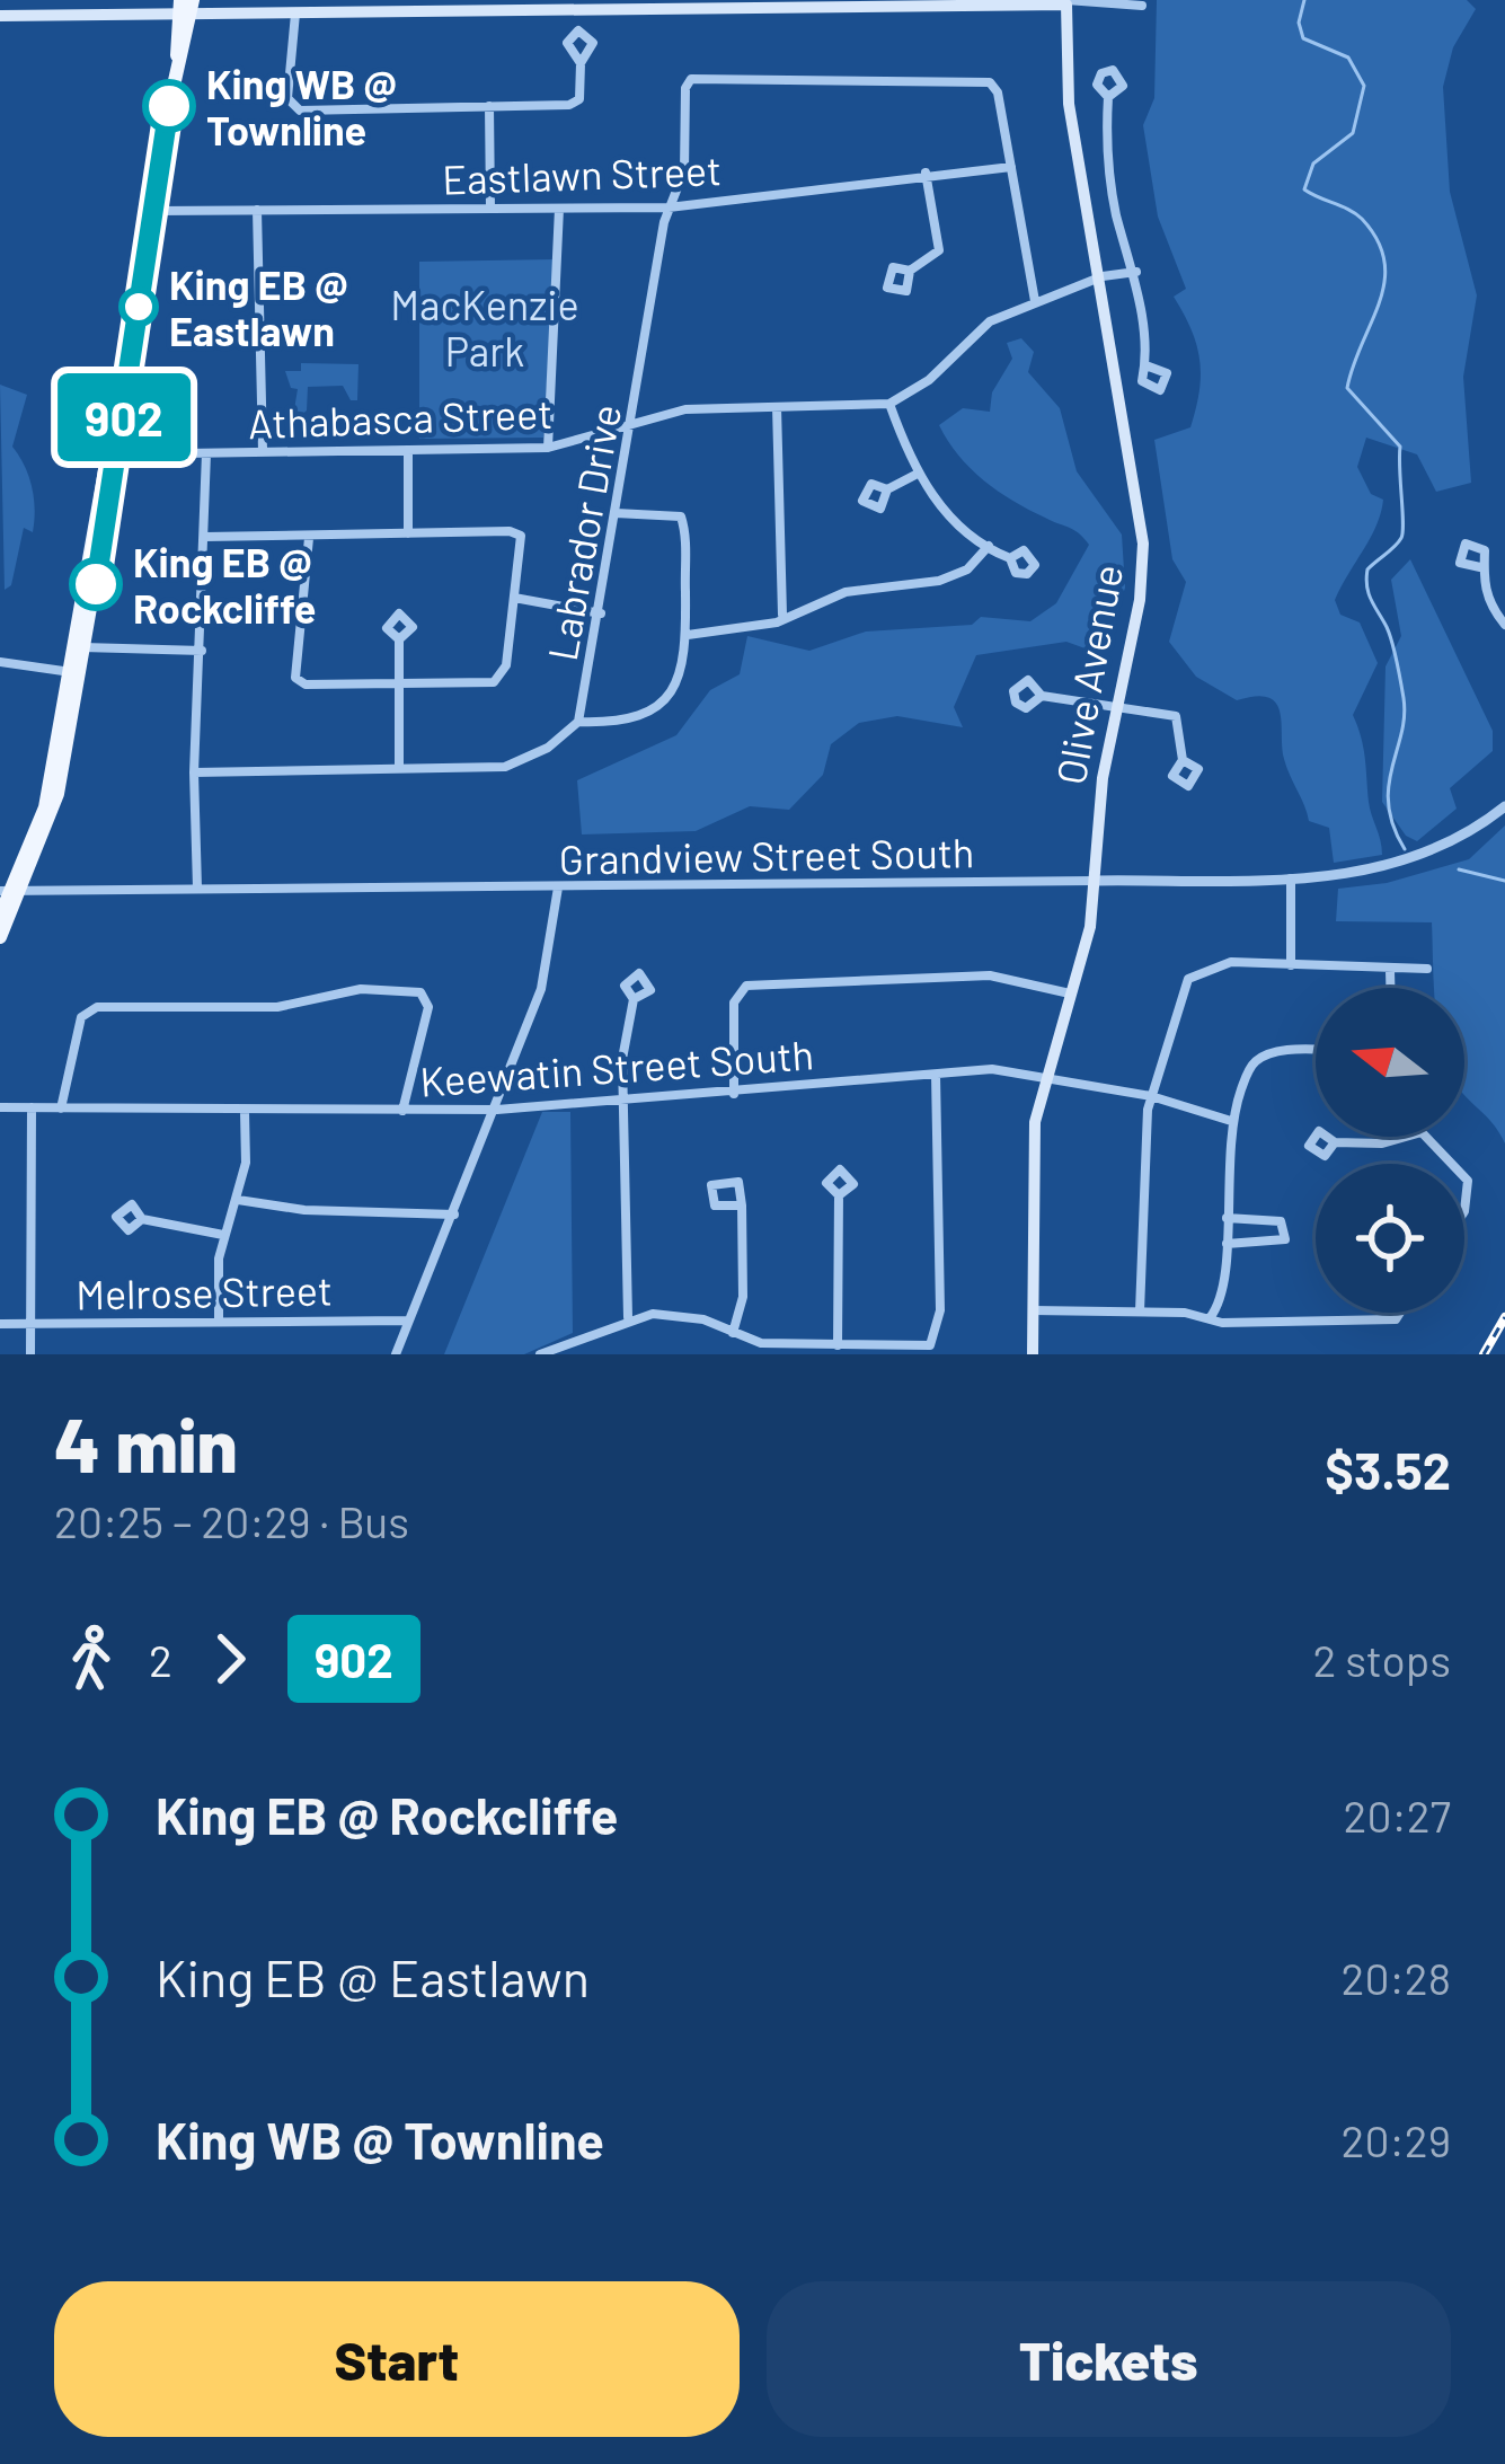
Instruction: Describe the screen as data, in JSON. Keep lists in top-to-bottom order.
{
  "streets": {
    "main road": ["Olive Avenue"],
    "street": [
      "Eastlawn Street",
      "Athabasca Street",
      "Labrador Drive",
      "Grandview Street South",
      "Keewatin Street South",
      "Melrose Street"
    ]
  },
  "crossings": [
    ["Eastlawn Street", "Labrador Drive"],
    ["Athabasca Street", "Labrador Drive"],
    ["Olive Avenue", "Grandview Street South"],
    ["Olive Avenue", "Keewatin Street South"]
  ],
  "parks": ["MacKenzie Park"],
  "places": ["King WB @ Townline", "King EB @ Eastlawn", "King EB @ Rockcliffe"],
  "lines": ["bus line 902"],
  "north": "left",
  "page": {
    "on_map": "902",
    "heading": ["4 min", "20:25 – 20:29 · Bus", "$3.52"],
    "legs": ["2", "902", "2 stops"],
    "list": [
      {
        "name": "King EB @ Rockcliffe",
        "value": "20:27"
      },
      {
        "name": "King EB @ Eastlawn",
        "value": "20:28"
      },
      {
        "name": "King WB @ Townline",
        "value": "20:29"
      }
    ],
    "buttons": ["Start", "Tickets"]
  }
}
